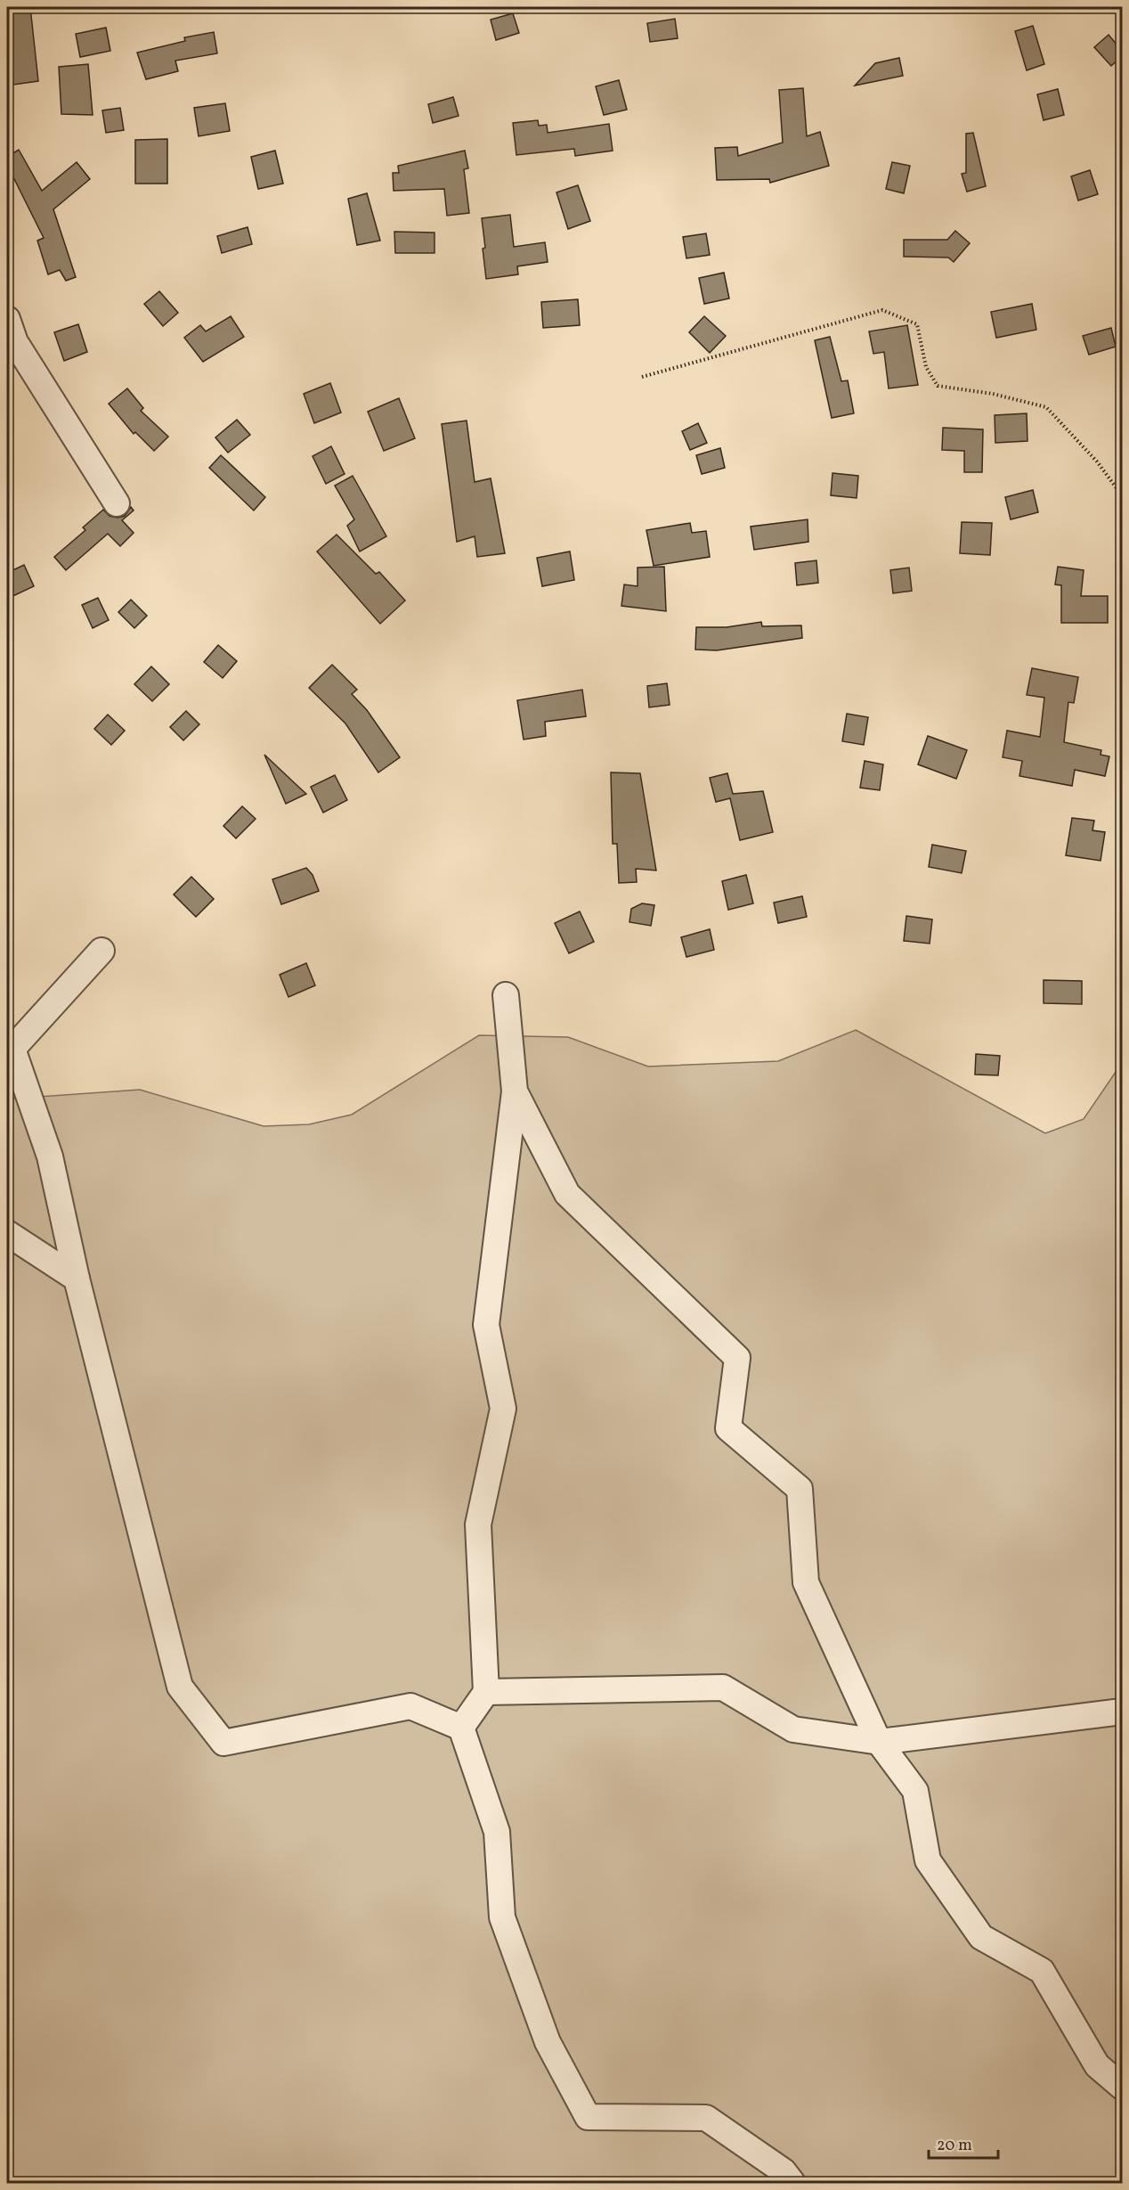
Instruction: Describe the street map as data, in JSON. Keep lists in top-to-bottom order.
{
  "scale_bar": "20 m"
}
